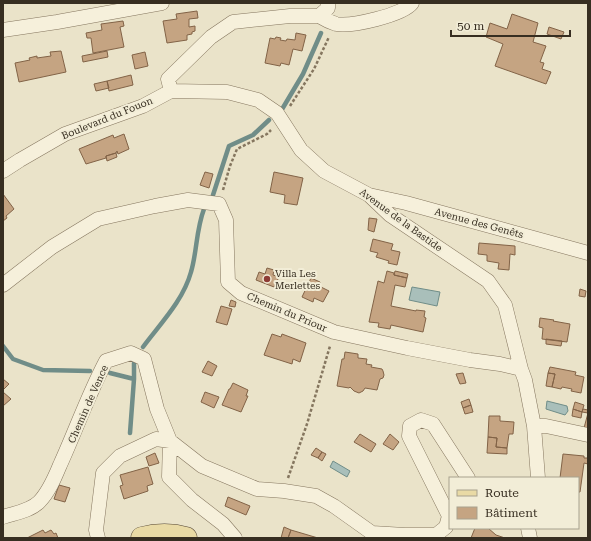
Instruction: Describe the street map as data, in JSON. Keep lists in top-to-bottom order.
{
  "streets": {
    "street": [
      "Boulevard du Fouon",
      "Avenue de la Bastide",
      "Avenue des Genêts",
      "Chemin du Priour",
      "Chemin de Vence"
    ]
  },
  "crossings": [
    ["Boulevard du Fouon", "Avenue de la Bastide"],
    ["Avenue de la Bastide", "Avenue des Genêts"],
    ["Avenue de la Bastide", "Chemin du Priour"]
  ],
  "places": ["Villa Les Merlettes"],
  "legend": ["Route", "Bâtiment"],
  "scale_bar": "50 m"
}
